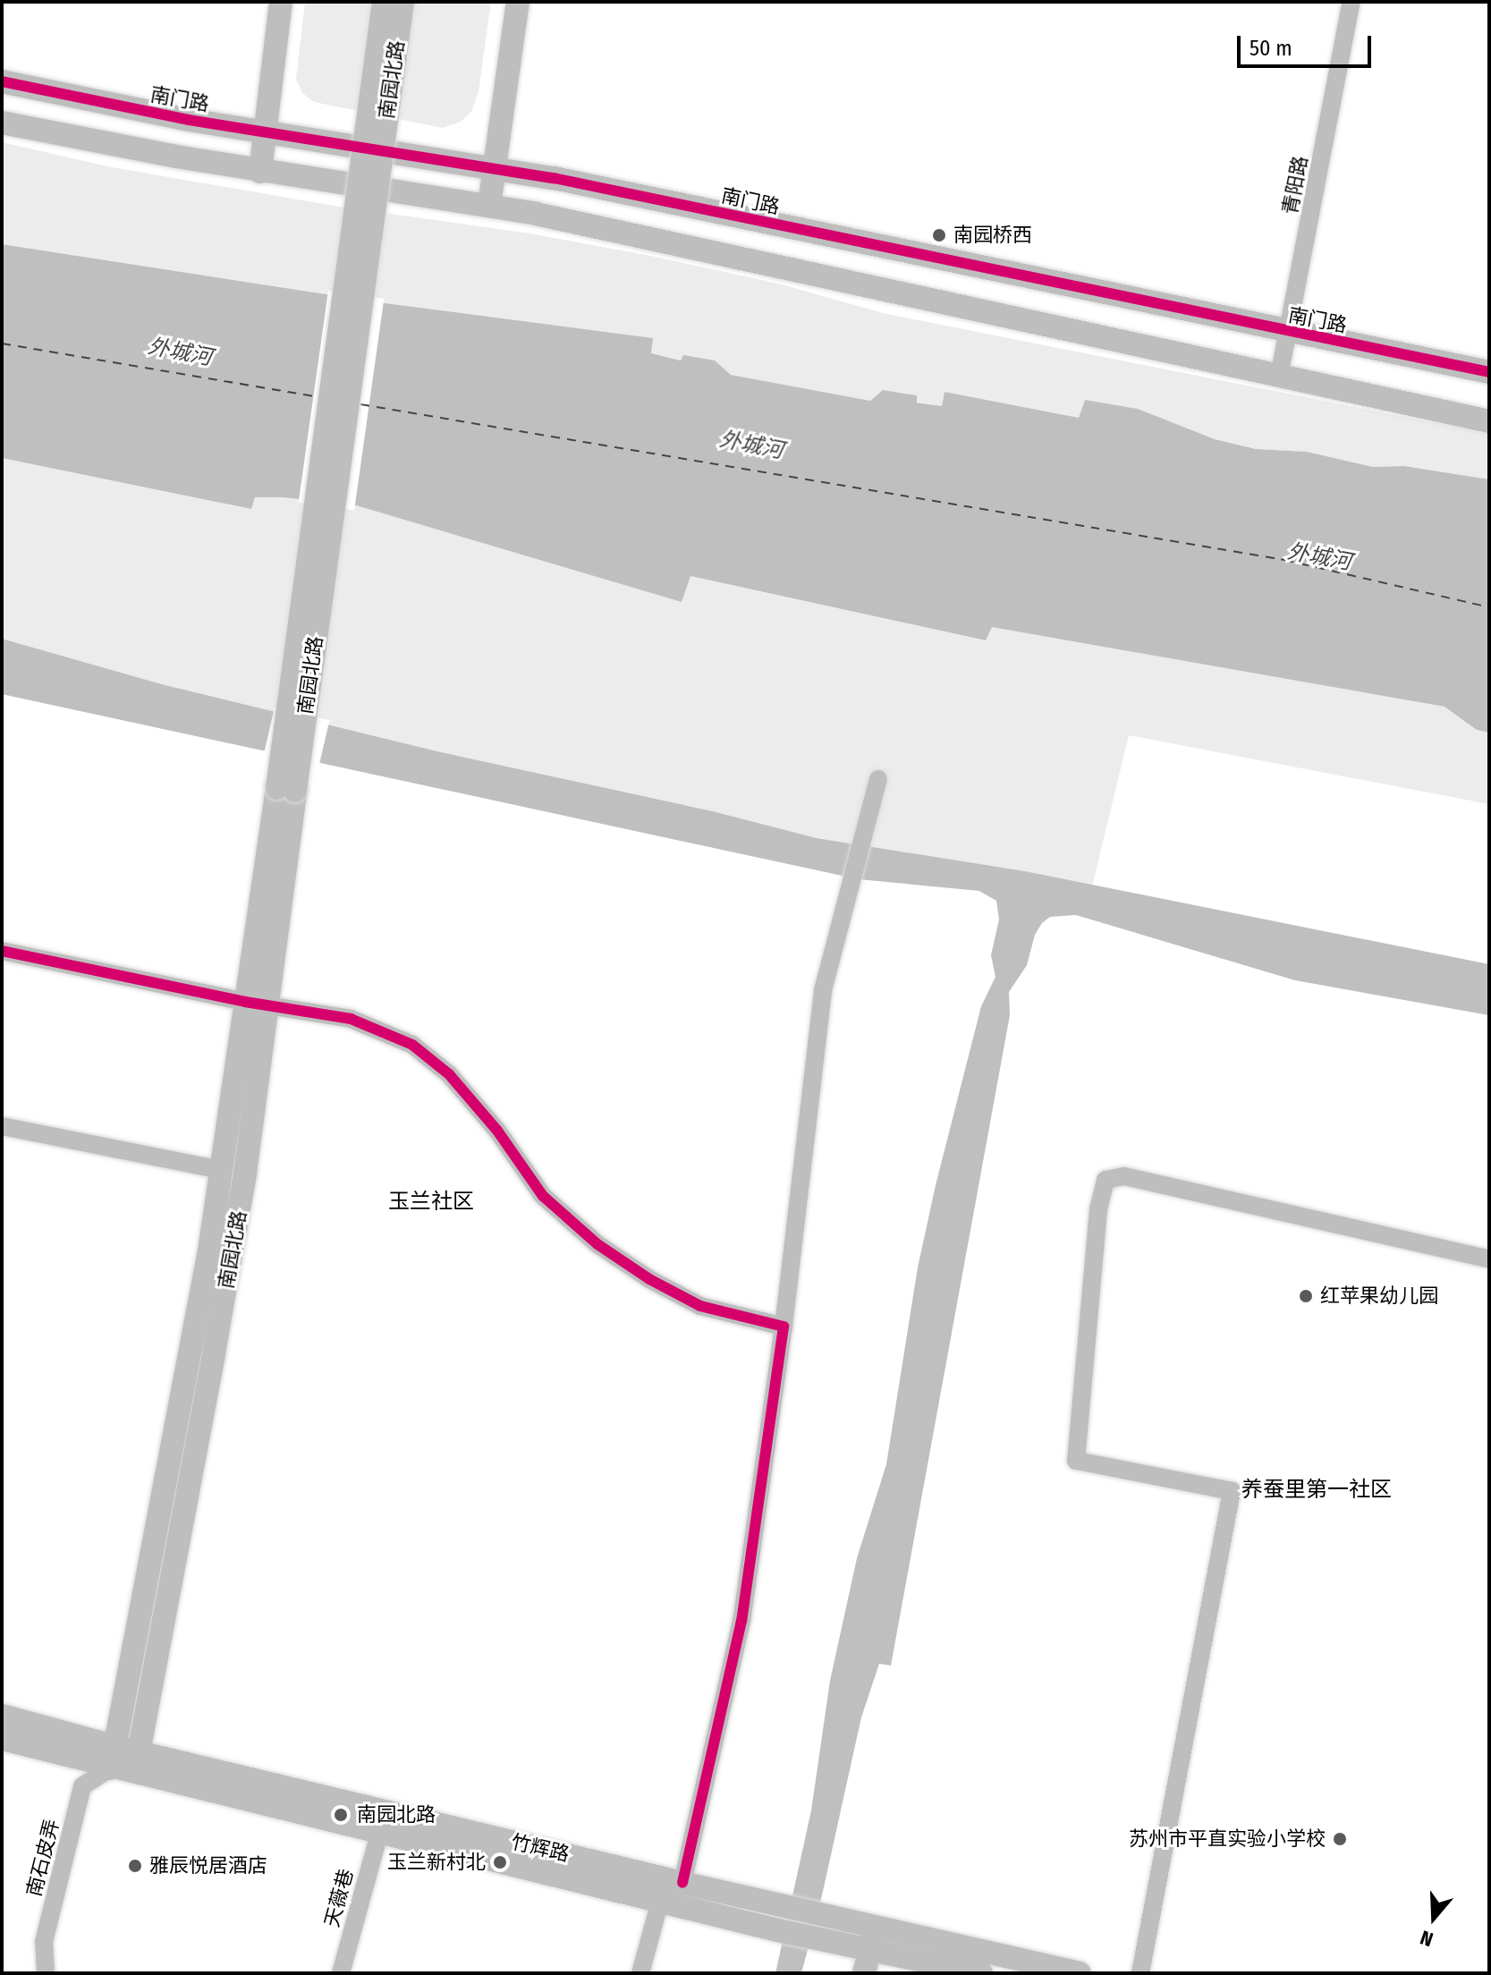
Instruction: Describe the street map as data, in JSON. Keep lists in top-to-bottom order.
{
  "streets": {
    "main road": ["南园北路", "南门路", "竹辉路"],
    "street": ["青阳路", "南石皮弄", "天薇巷"]
  },
  "crossings": [
    ["南园北路", "竹辉路"],
    ["南园北路", "南石皮弄"],
    ["南门路", "青阳路"],
    ["竹辉路", "南石皮弄"],
    ["竹辉路", "天薇巷"]
  ],
  "districts": ["玉兰社区", "养蚕里第一社区"],
  "water": ["外城河"],
  "places": [
    "南园桥西",
    "红苹果幼儿园",
    "南园北路",
    "苏州市平直实验小学校",
    "玉兰新村北",
    "雅辰悦居酒店"
  ],
  "scale_bar": "50 m",
  "north": "bottom"
}
